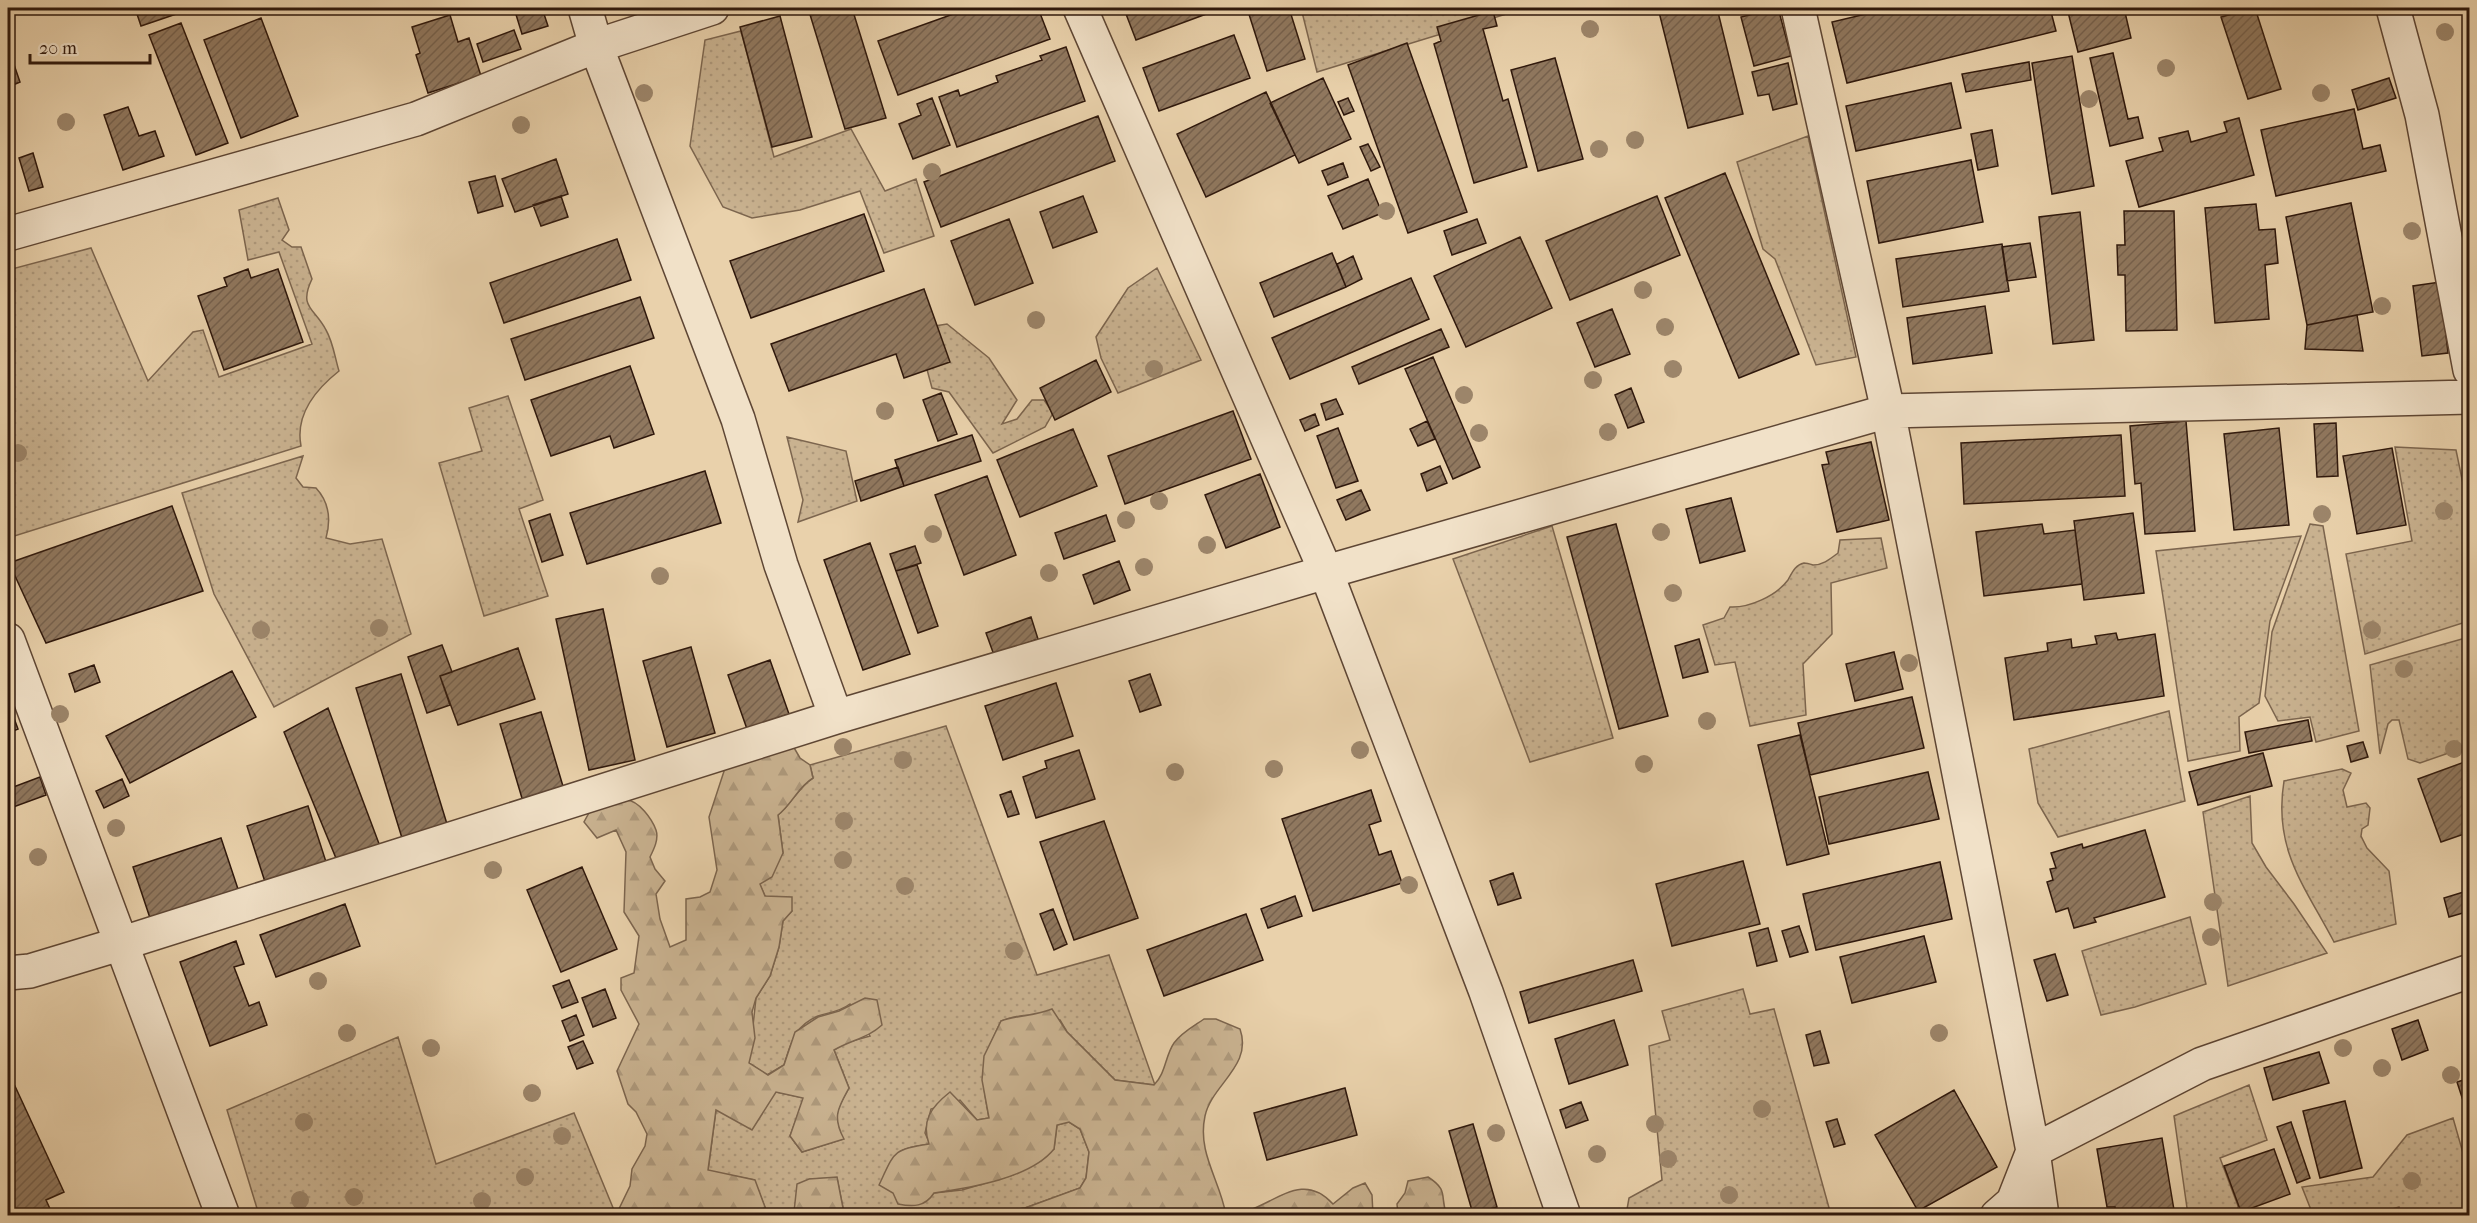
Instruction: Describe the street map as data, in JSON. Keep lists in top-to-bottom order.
{
  "scale_bar": "20 m"
}
